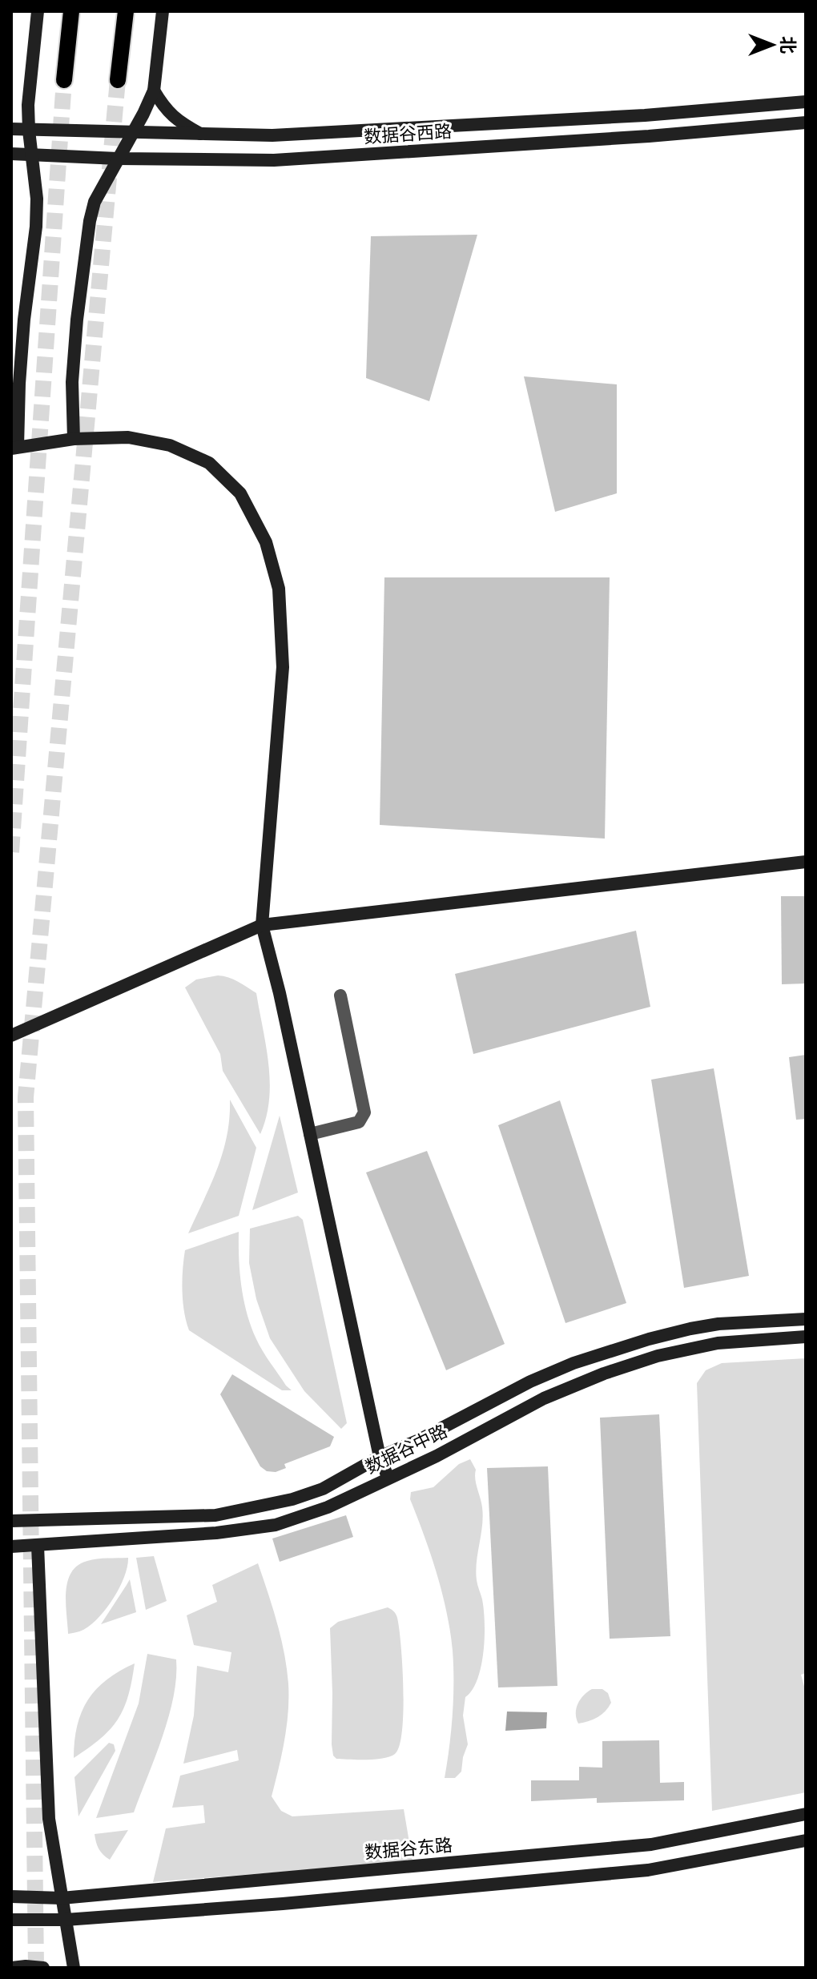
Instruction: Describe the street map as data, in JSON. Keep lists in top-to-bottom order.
{
  "streets": {
    "street": ["数据谷西路", "数据谷中路", "数据谷东路"]
  },
  "north": "right"
}
